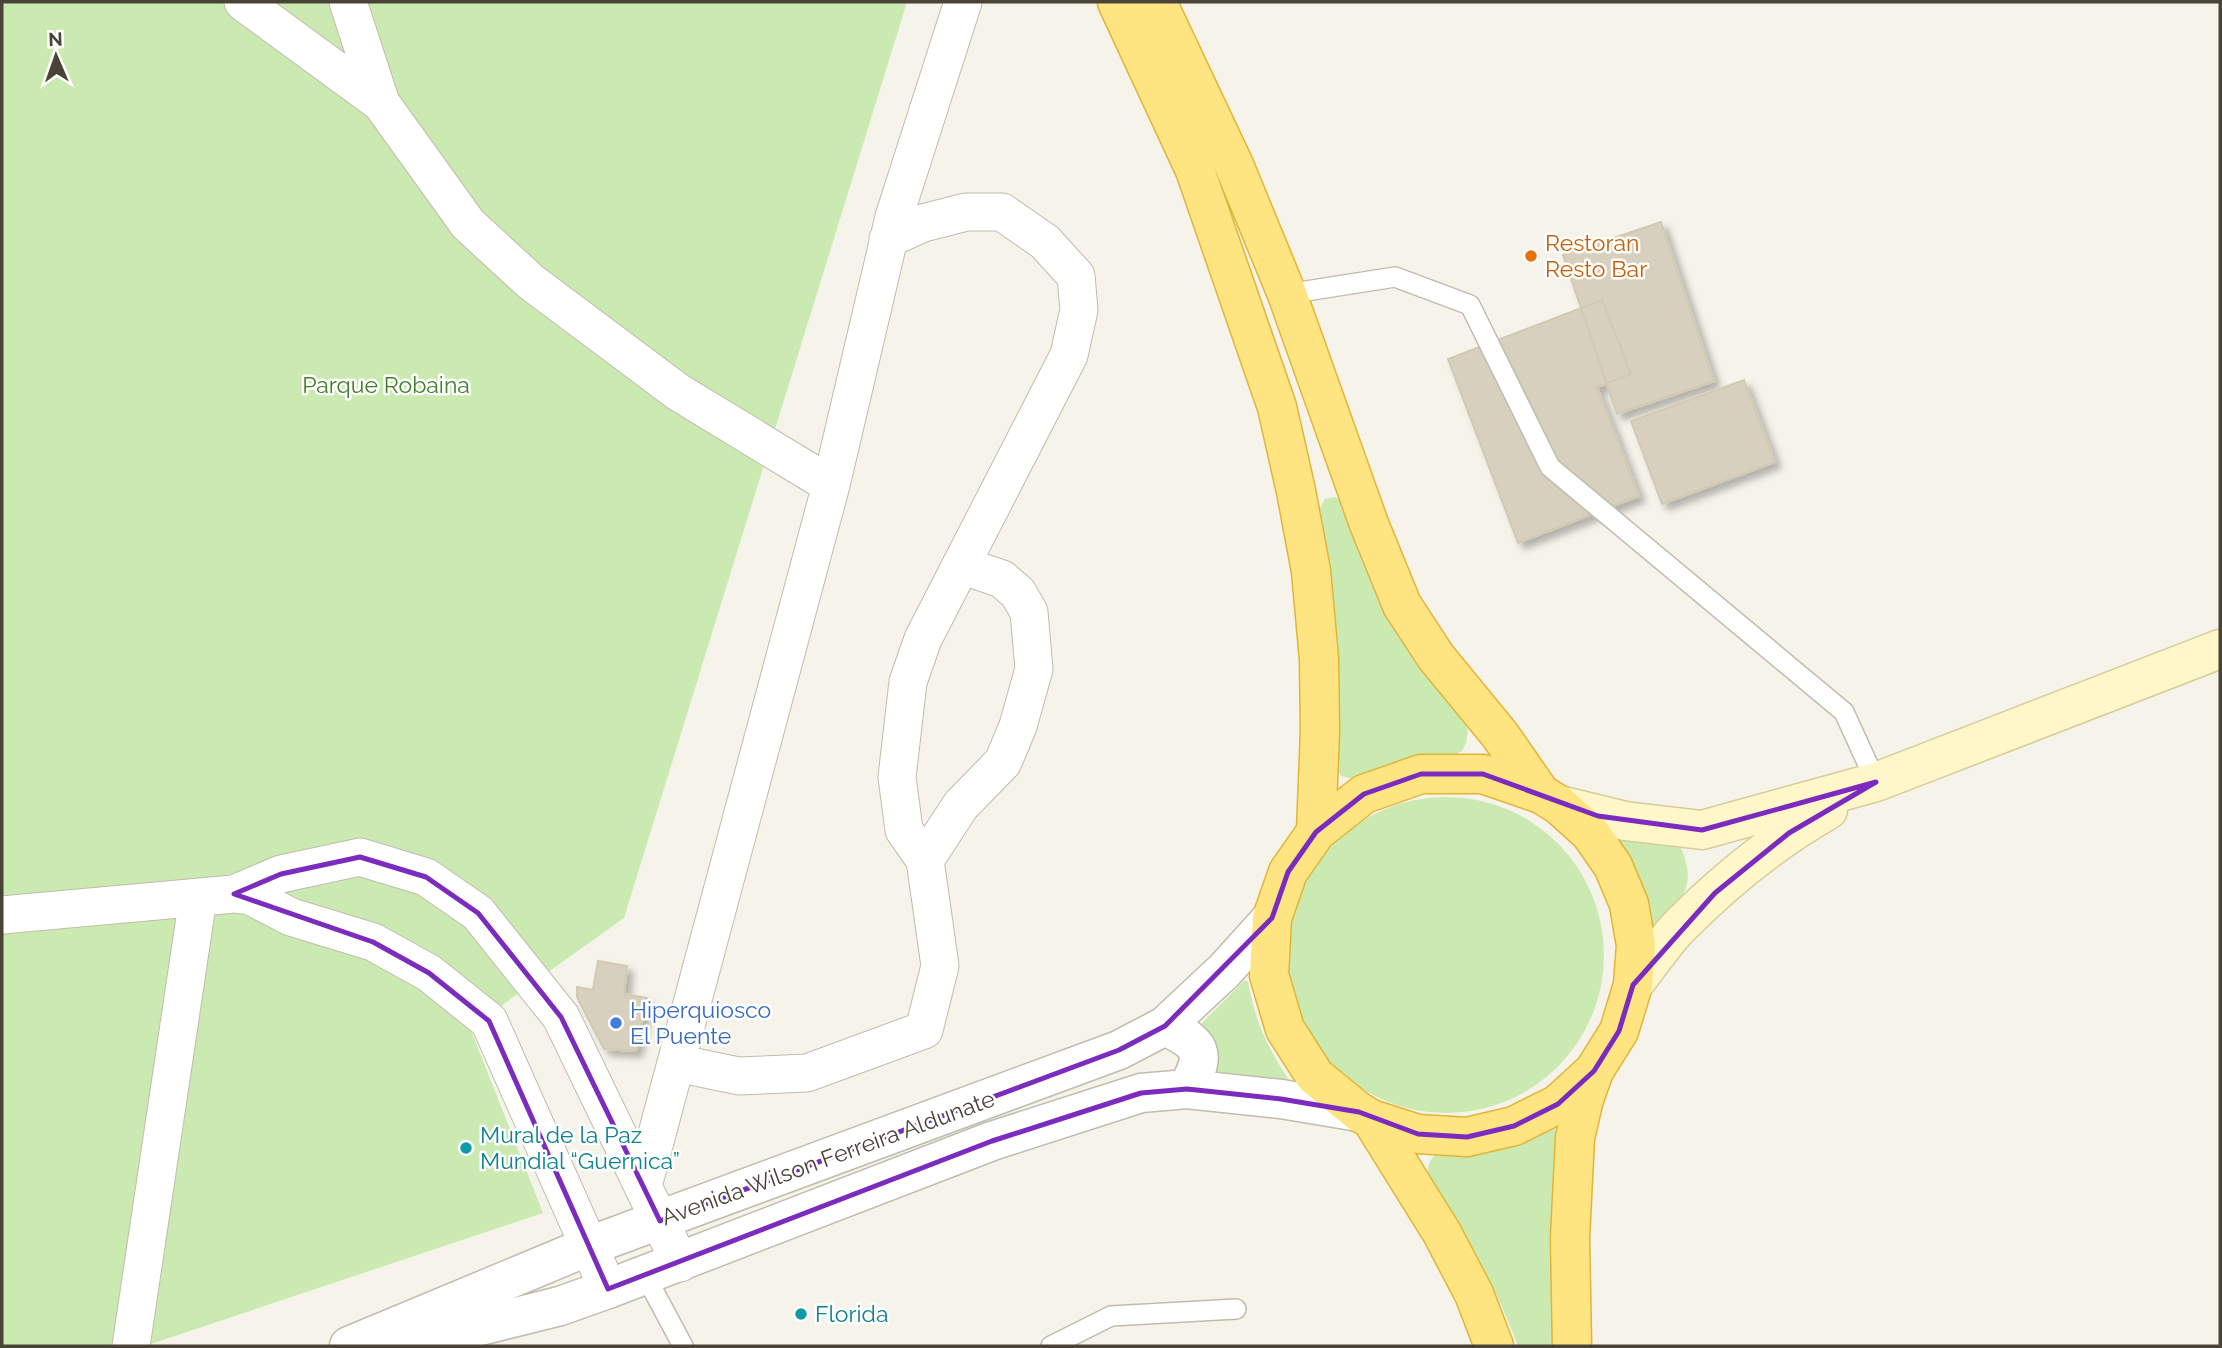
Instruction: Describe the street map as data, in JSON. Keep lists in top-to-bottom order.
{
  "streets": {
    "street": ["Avenida Wilson Ferreira Aldunate"]
  },
  "parks": ["Parque Robaina"],
  "places": [
    "Restoran Resto Bar",
    "Hiperquiosco El Puente",
    "Mural de la Paz Mundial “Guernica”",
    "Florida"
  ],
  "north": "top"
}
